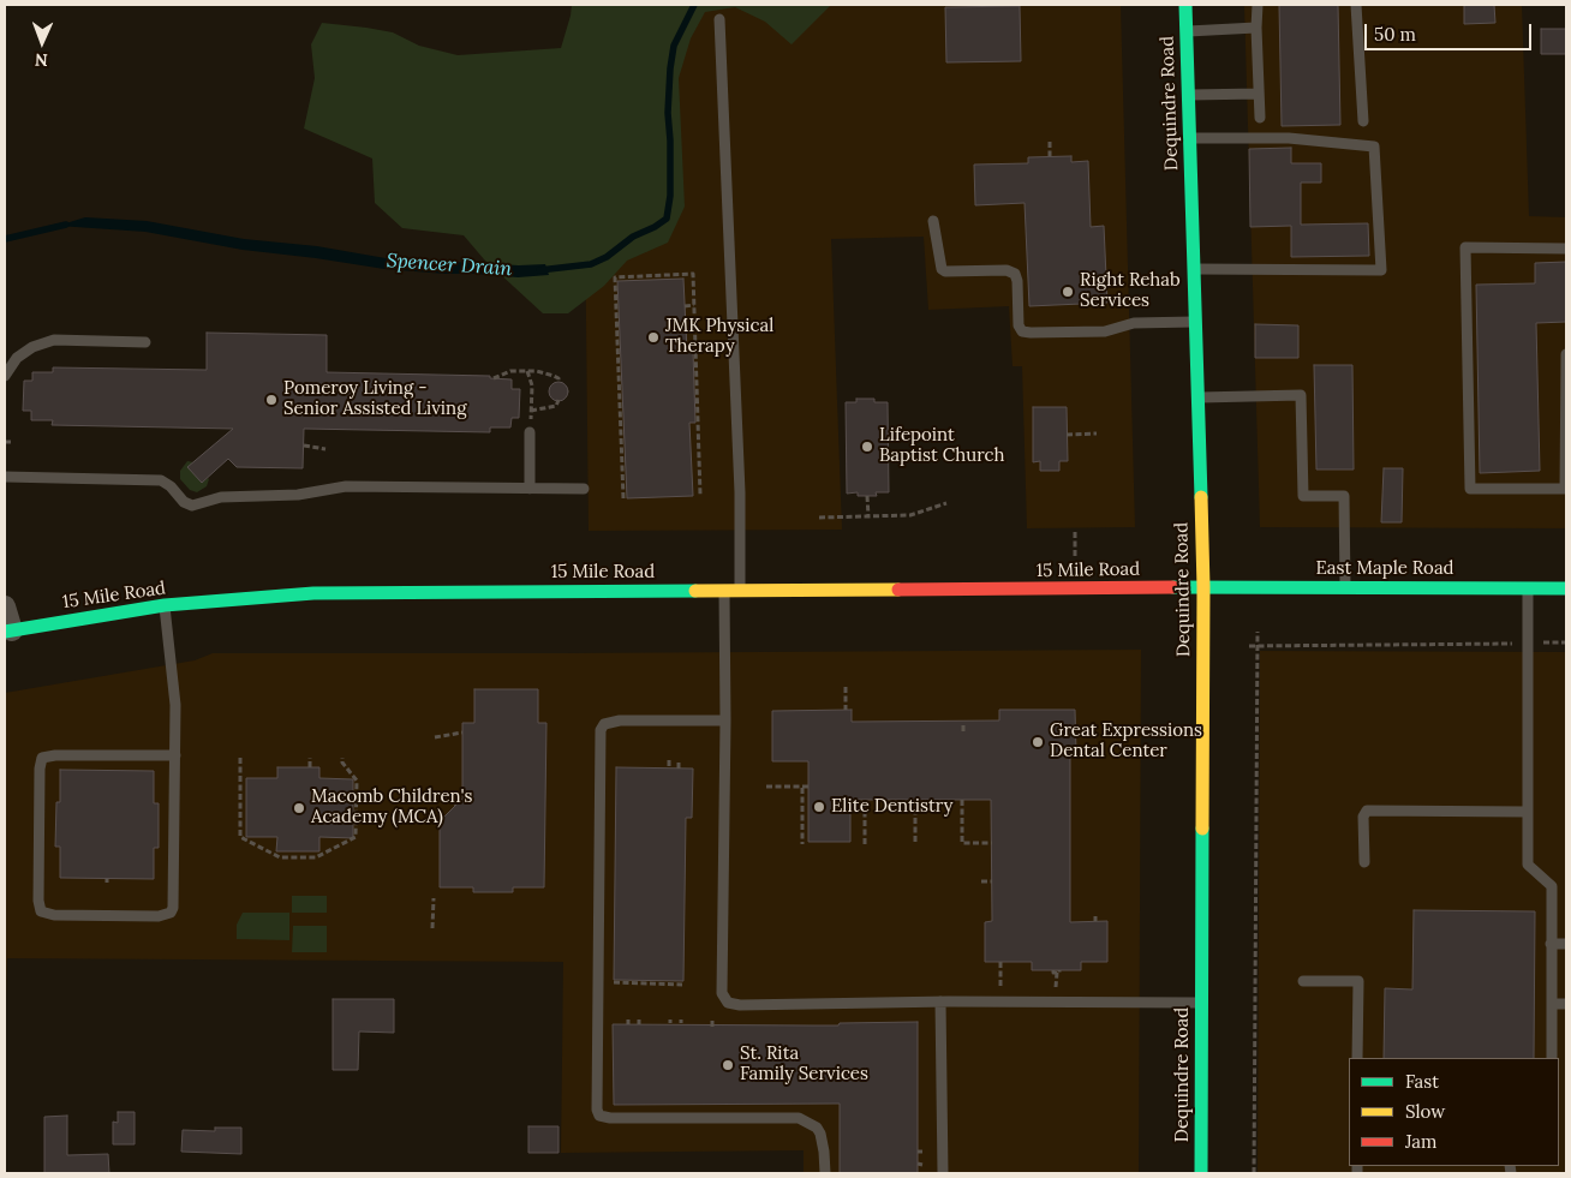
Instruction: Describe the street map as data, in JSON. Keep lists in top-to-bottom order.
{
  "streets": {
    "main road": ["Dequindre Road", "East Maple Road", "15 Mile Road"]
  },
  "crossings": [
    ["Dequindre Road", "East Maple Road"],
    ["Dequindre Road", "15 Mile Road"],
    ["East Maple Road", "15 Mile Road"]
  ],
  "water": ["Spencer Drain"],
  "places": [
    "Right Rehab Services",
    "JMK Physical Therapy",
    "Pomeroy Living - Senior Assisted Living",
    "Lifepoint Baptist Church",
    "Great Expressions Dental Center",
    "Elite Dentistry",
    "Macomb Children's Academy (MCA)",
    "St. Rita Family Services"
  ],
  "legend": ["Fast", "Slow", "Jam"],
  "scale_bar": "50 m",
  "north": "bottom"
}
